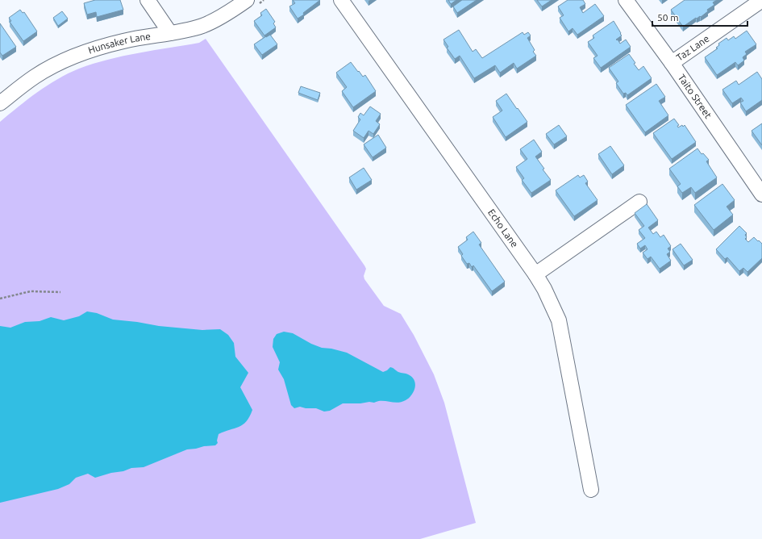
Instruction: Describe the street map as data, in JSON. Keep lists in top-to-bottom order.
{
  "streets": {
    "street": [
      "Hunsaker Lane",
      "Taz Lane",
      "Taito Street",
      "Echo Lane"
    ]
  },
  "crossings": [
    ["Taz Lane", "Taito Street"]
  ],
  "scale_bar": "50 m"
}
